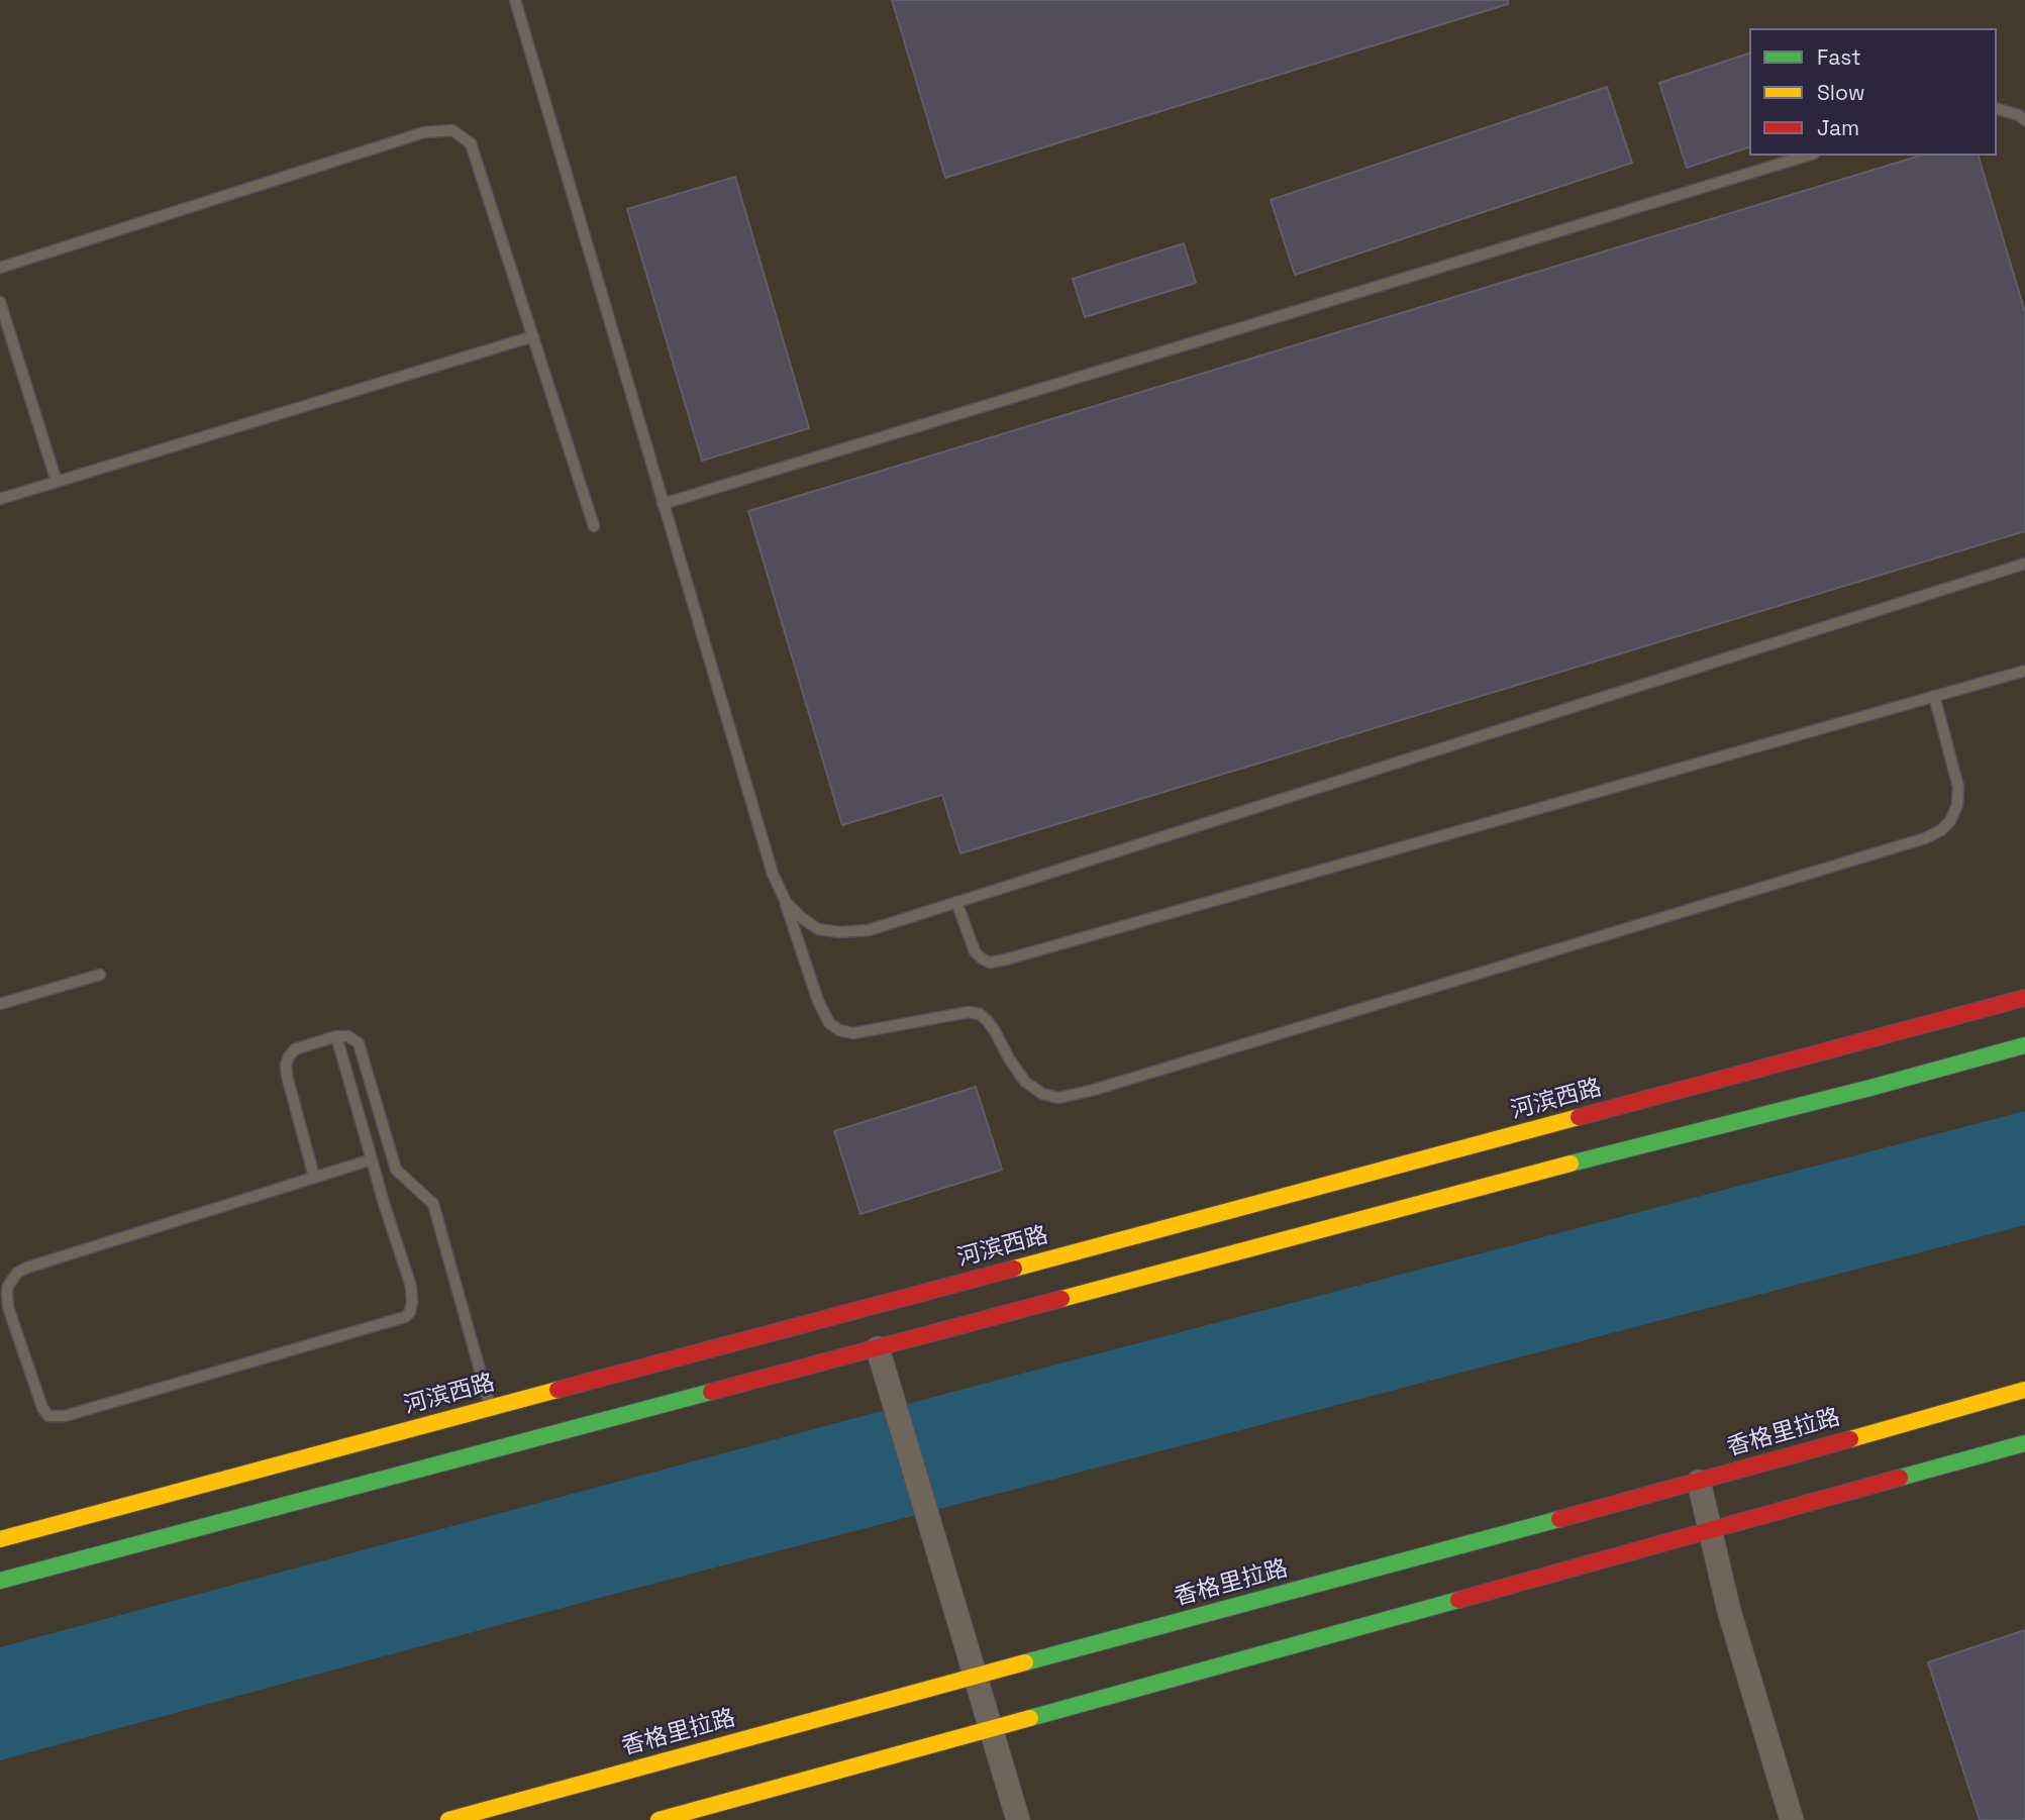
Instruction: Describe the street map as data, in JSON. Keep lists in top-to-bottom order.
{
  "streets": {
    "street": ["河滨西路", "香格里拉路"]
  },
  "legend": ["Fast", "Slow", "Jam"]
}
